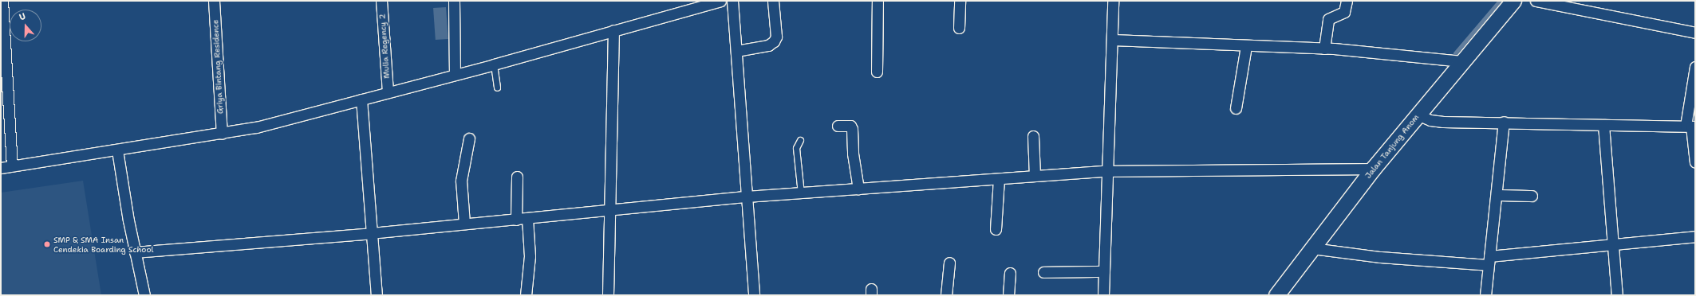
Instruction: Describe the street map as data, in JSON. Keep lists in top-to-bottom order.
{
  "streets": {
    "main road": ["Jalan Tanjung Anom"],
    "street": ["Mulia Regency 2", "Griya Bintang Residence"]
  },
  "places": ["SMP & SMA Insan Cendekia Boarding School"],
  "north": "top"
}
